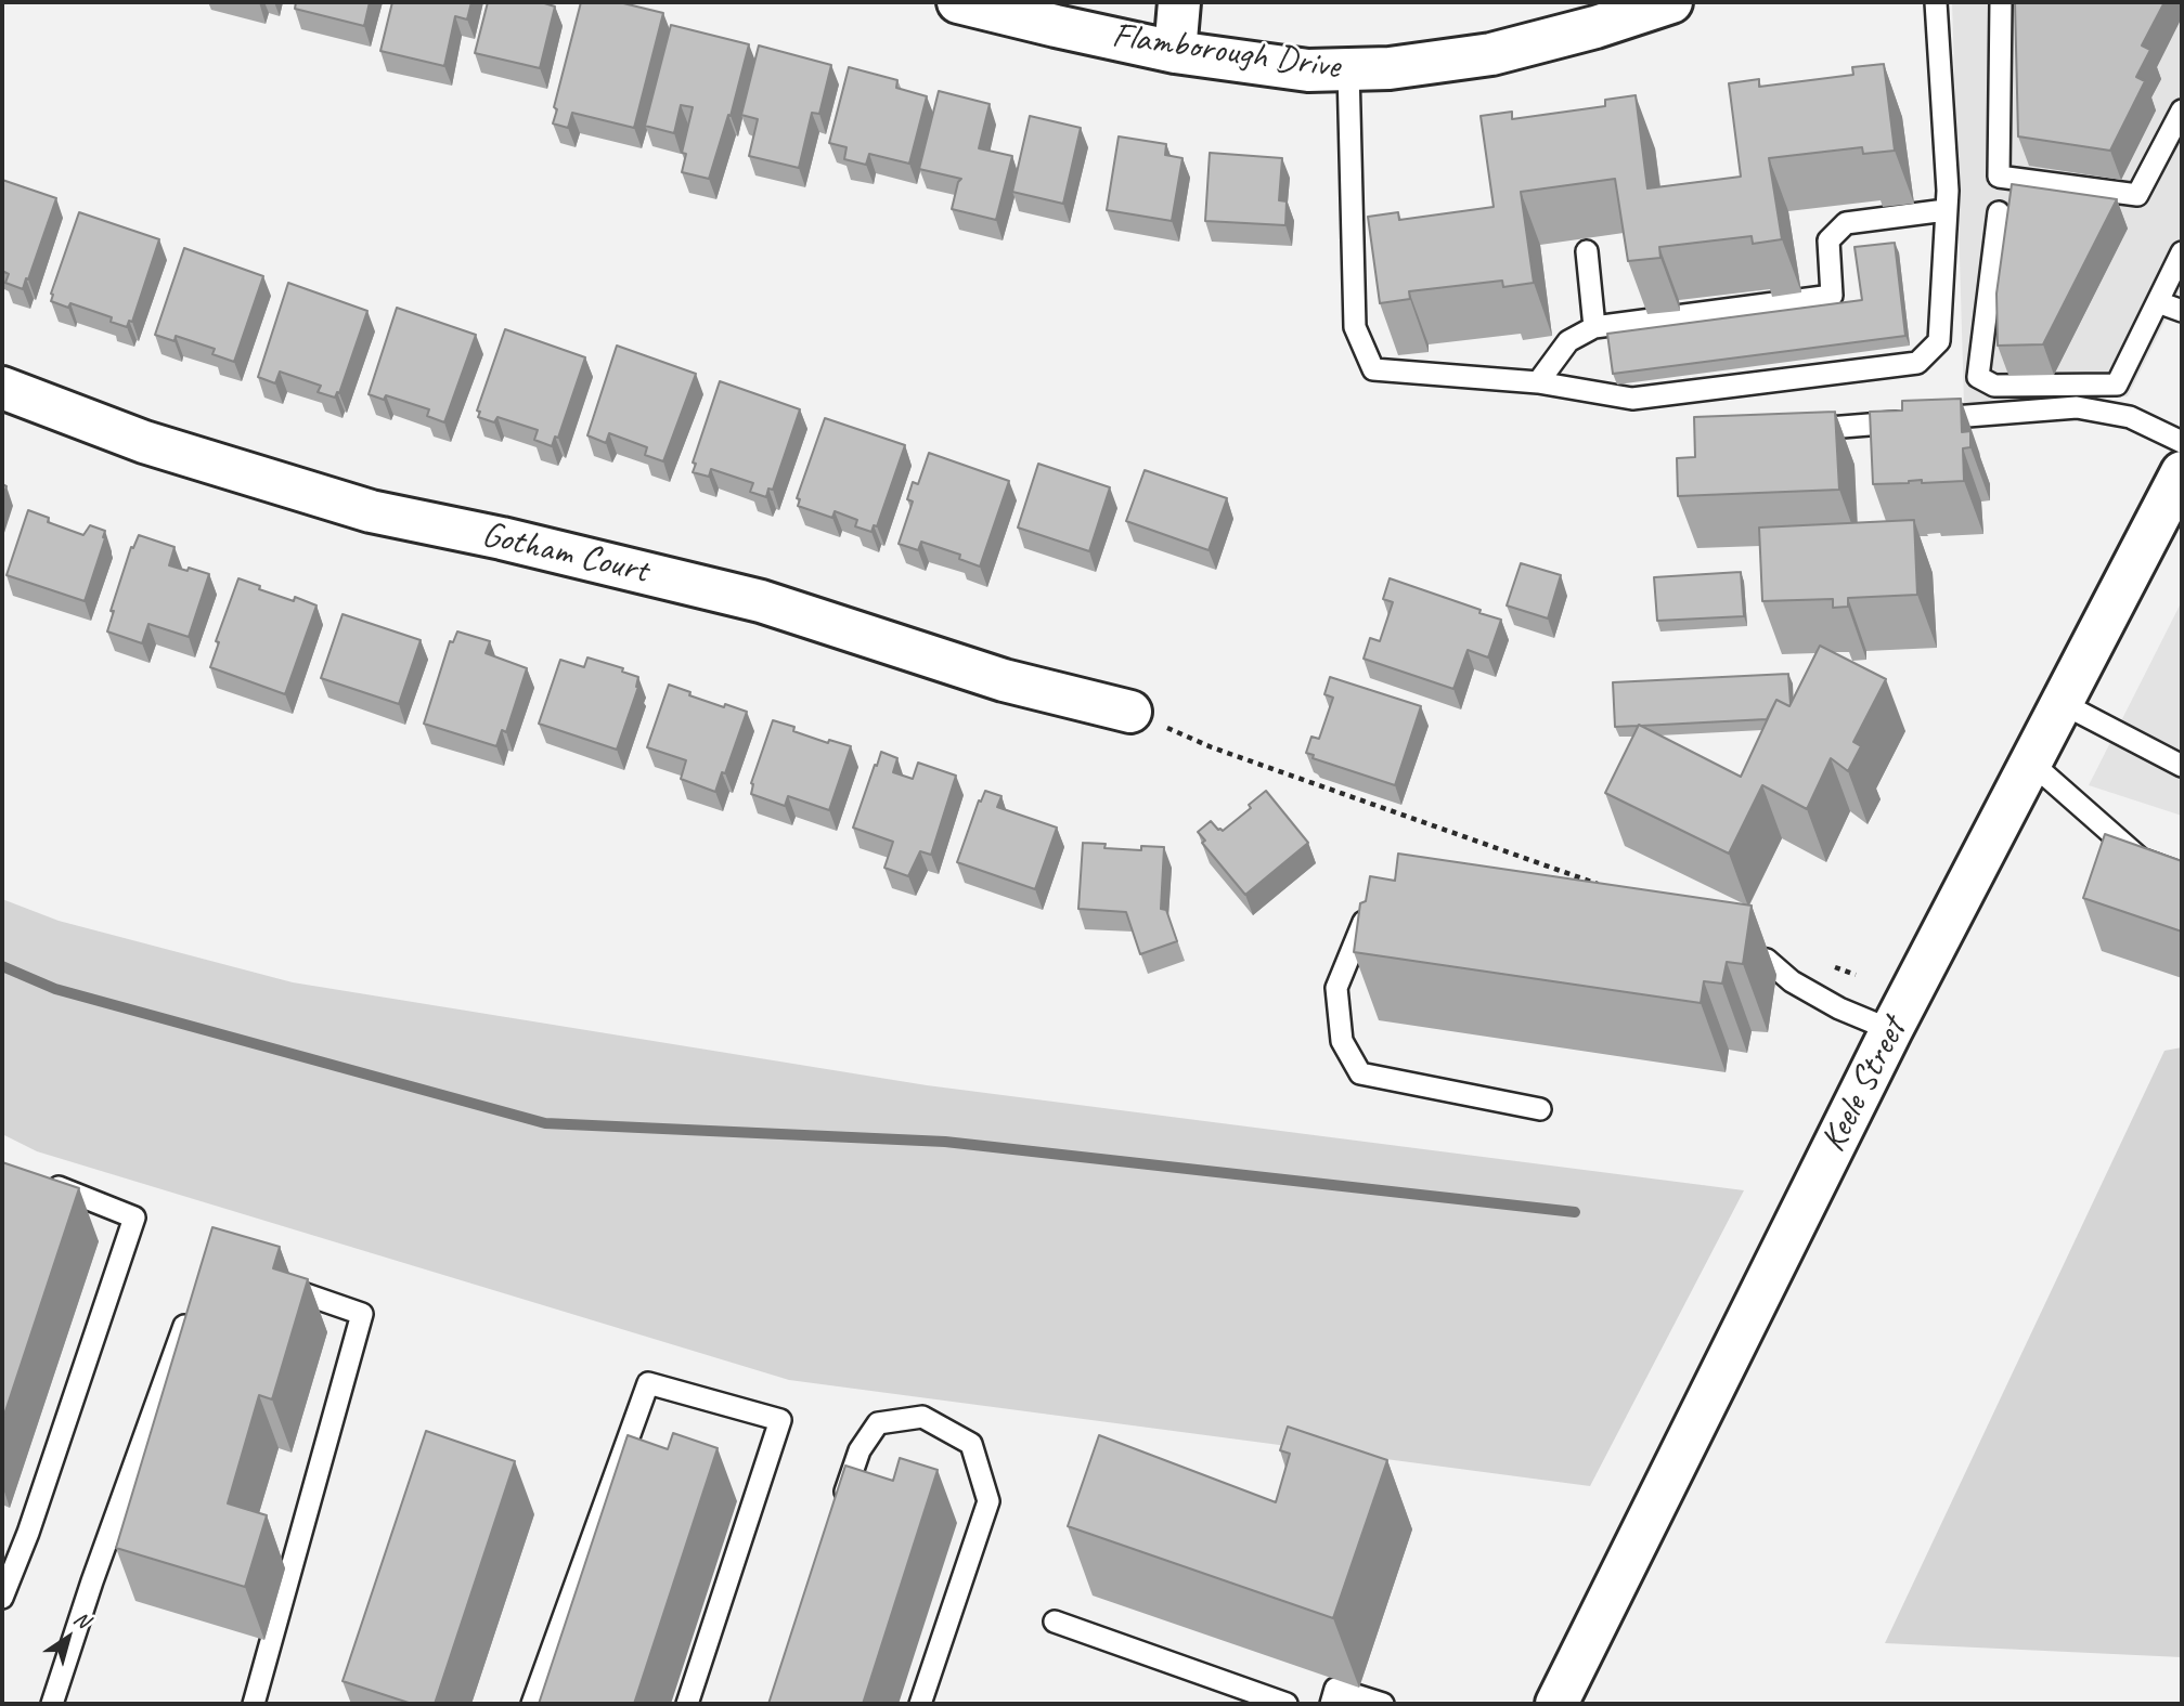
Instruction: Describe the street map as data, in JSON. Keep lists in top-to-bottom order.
{
  "streets": {
    "street": ["Flamborough Drive", "Gotham Court", "Keele Street"]
  },
  "north": "top right"
}
